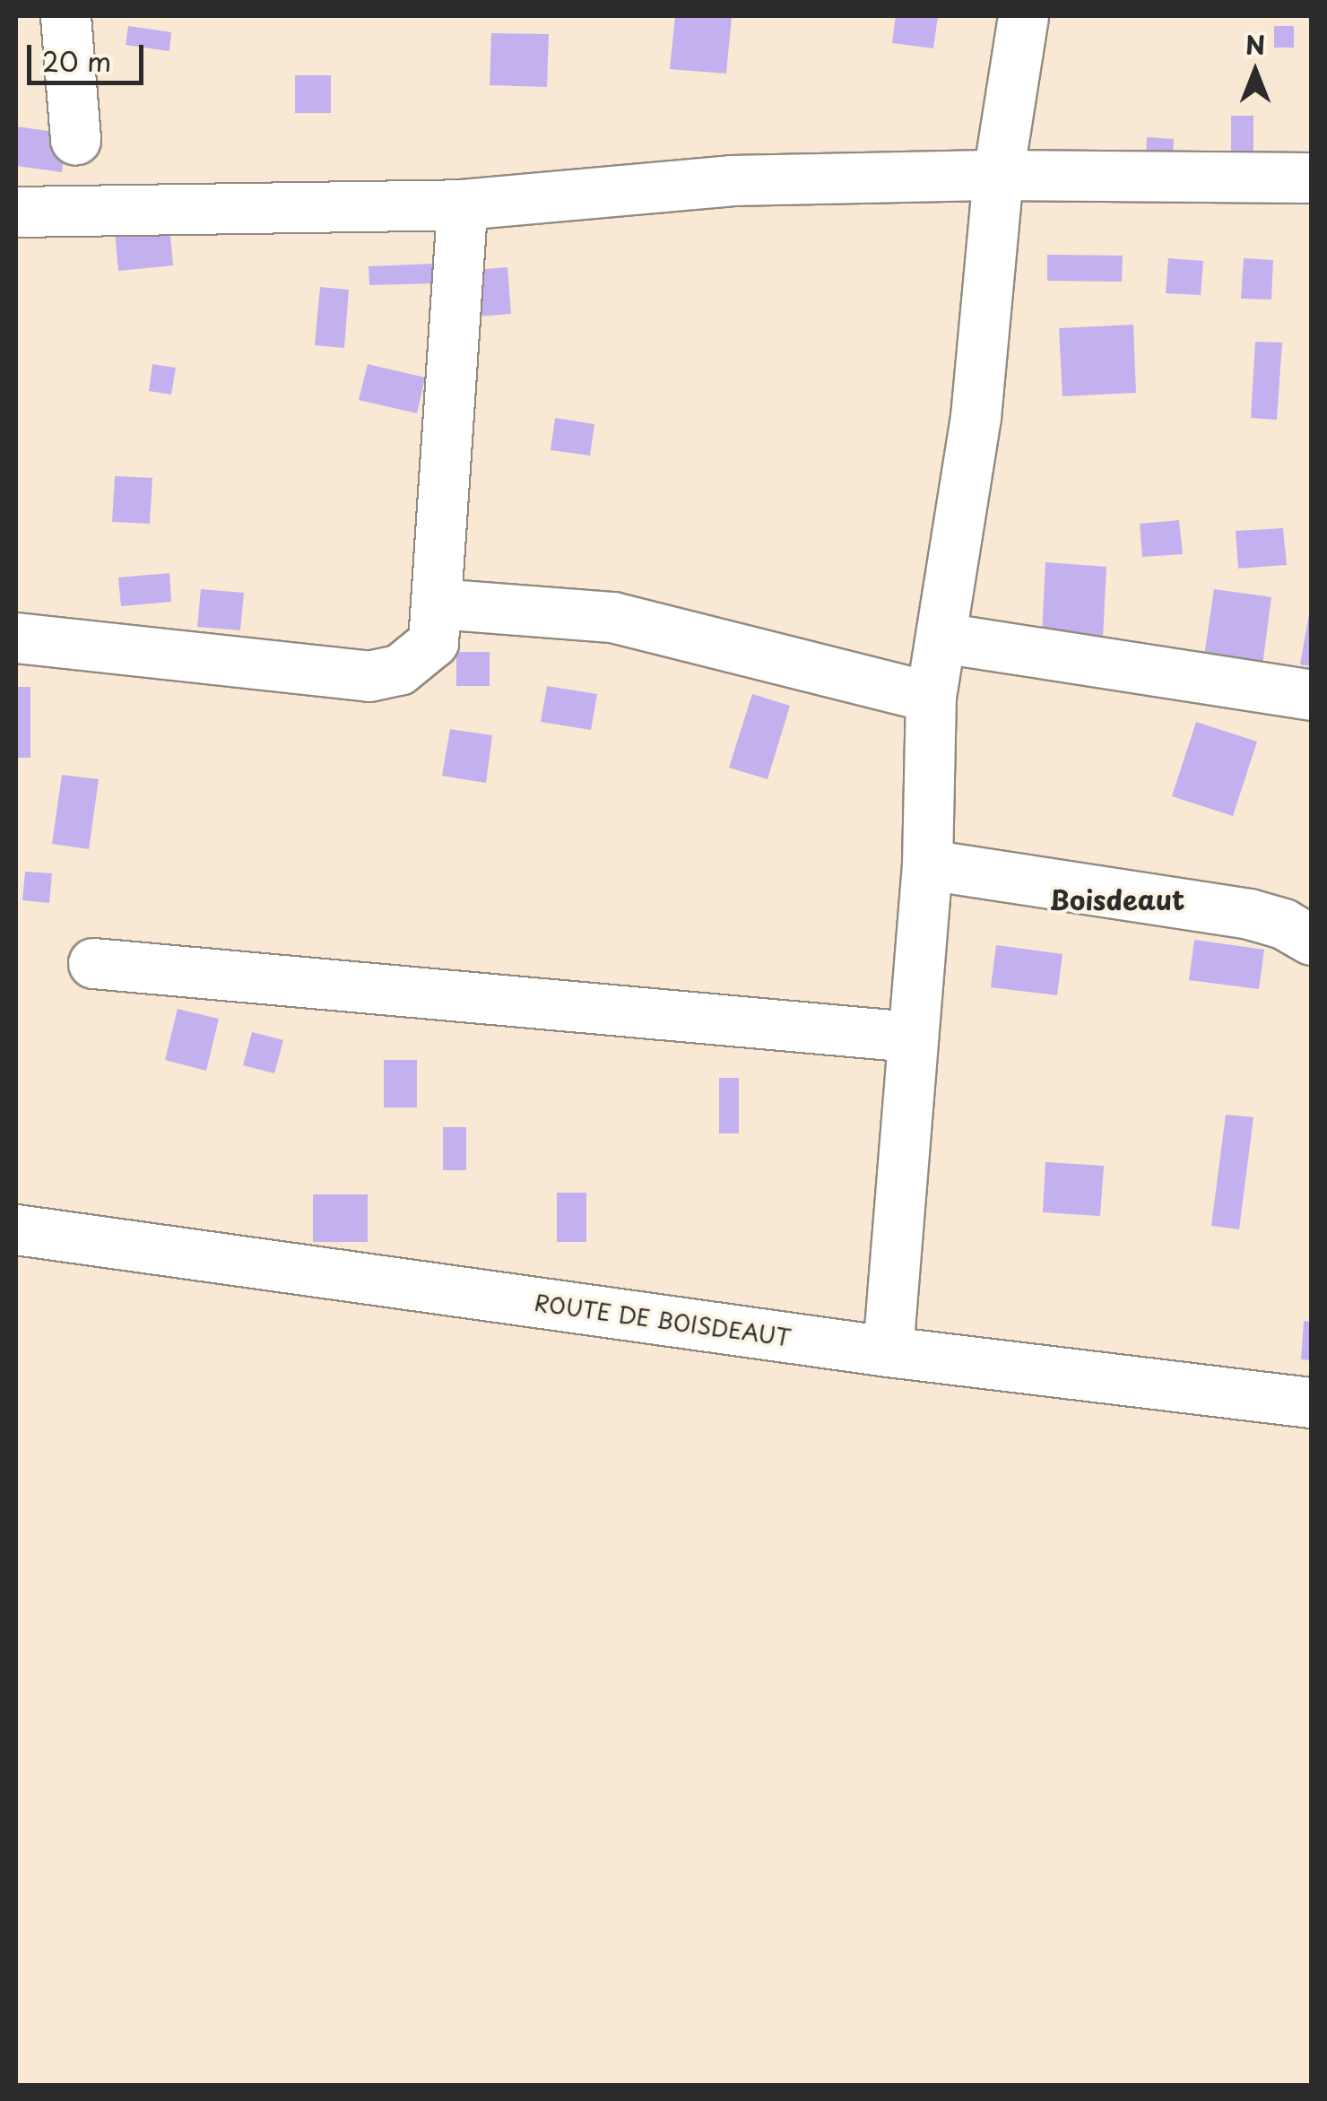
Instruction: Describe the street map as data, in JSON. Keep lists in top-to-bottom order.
{
  "streets": {
    "street": ["ROUTE DE BOISDEAUT"]
  },
  "districts": ["Boisdeaut"],
  "scale_bar": "20 m",
  "north": "top"
}
